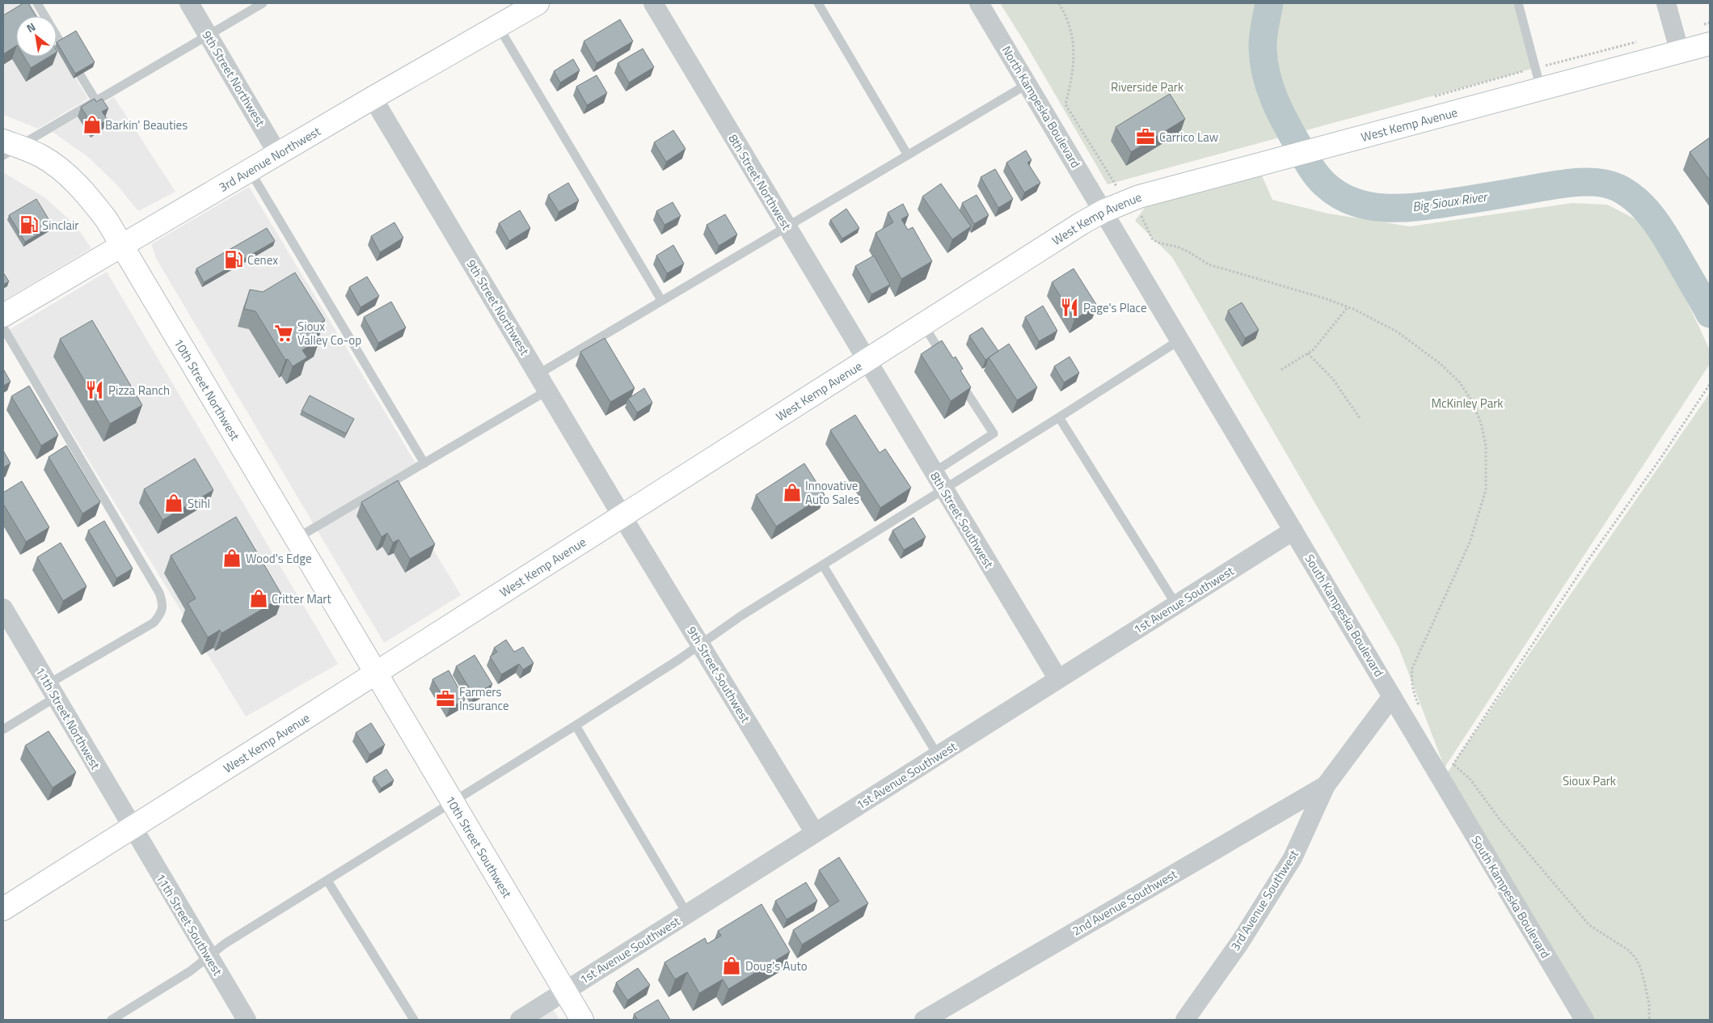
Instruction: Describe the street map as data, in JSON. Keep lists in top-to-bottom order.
{
  "streets": {
    "main road": [
      "West Kemp Avenue",
      "3rd Avenue Northwest",
      "10th Street Northwest",
      "10th Street Southwest"
    ],
    "street": [
      "9th Street Northwest",
      "North Kampeska Boulevard",
      "8th Street Northwest",
      "8th Street Southwest",
      "1st Avenue Southwest",
      "South Kampeska Boulevard",
      "9th Street Southwest",
      "11th Street Northwest",
      "3rd Avenue Southwest",
      "2nd Avenue Southwest",
      "11th Street Southwest"
    ]
  },
  "crossings": [
    ["9th Street Northwest", "West Kemp Avenue"],
    ["9th Street Northwest", "3rd Avenue Northwest"],
    ["9th Street Northwest", "9th Street Southwest"],
    ["North Kampeska Boulevard", "West Kemp Avenue"],
    ["North Kampeska Boulevard", "South Kampeska Boulevard"],
    ["West Kemp Avenue", "8th Street Northwest"],
    ["West Kemp Avenue", "10th Street Northwest"],
    ["West Kemp Avenue", "8th Street Southwest"],
    ["West Kemp Avenue", "South Kampeska Boulevard"],
    ["West Kemp Avenue", "9th Street Southwest"],
    ["West Kemp Avenue", "11th Street Northwest"],
    ["West Kemp Avenue", "10th Street Southwest"],
    ["West Kemp Avenue", "11th Street Southwest"],
    ["3rd Avenue Northwest", "10th Street Northwest"],
    ["8th Street Northwest", "8th Street Southwest"],
    ["10th Street Northwest", "10th Street Southwest"],
    ["8th Street Southwest", "1st Avenue Southwest"],
    ["1st Avenue Southwest", "South Kampeska Boulevard"],
    ["1st Avenue Southwest", "9th Street Southwest"],
    ["1st Avenue Southwest", "10th Street Southwest"],
    ["South Kampeska Boulevard", "3rd Avenue Southwest"],
    ["11th Street Northwest", "11th Street Southwest"],
    ["3rd Avenue Southwest", "2nd Avenue Southwest"]
  ],
  "water": ["Big Sioux River"],
  "parks": ["Riverside Park", "McKinley Park", "Sioux Park"],
  "places": {
    "shop": [
      "Barkin' Beauties",
      "Innovative Auto Sales",
      "Stihl",
      "Wood's Edge",
      "Critter Mart",
      "Doug's Auto"
    ],
    "office": ["Carrico Law", "Farmers Insurance"],
    "fuel station": ["Sinclair", "Cenex"],
    "restaurant": ["Page's Place", "Pizza Ranch"],
    "supermarket": ["Sioux Valley Co-op"]
  },
  "north": "top left"
}
